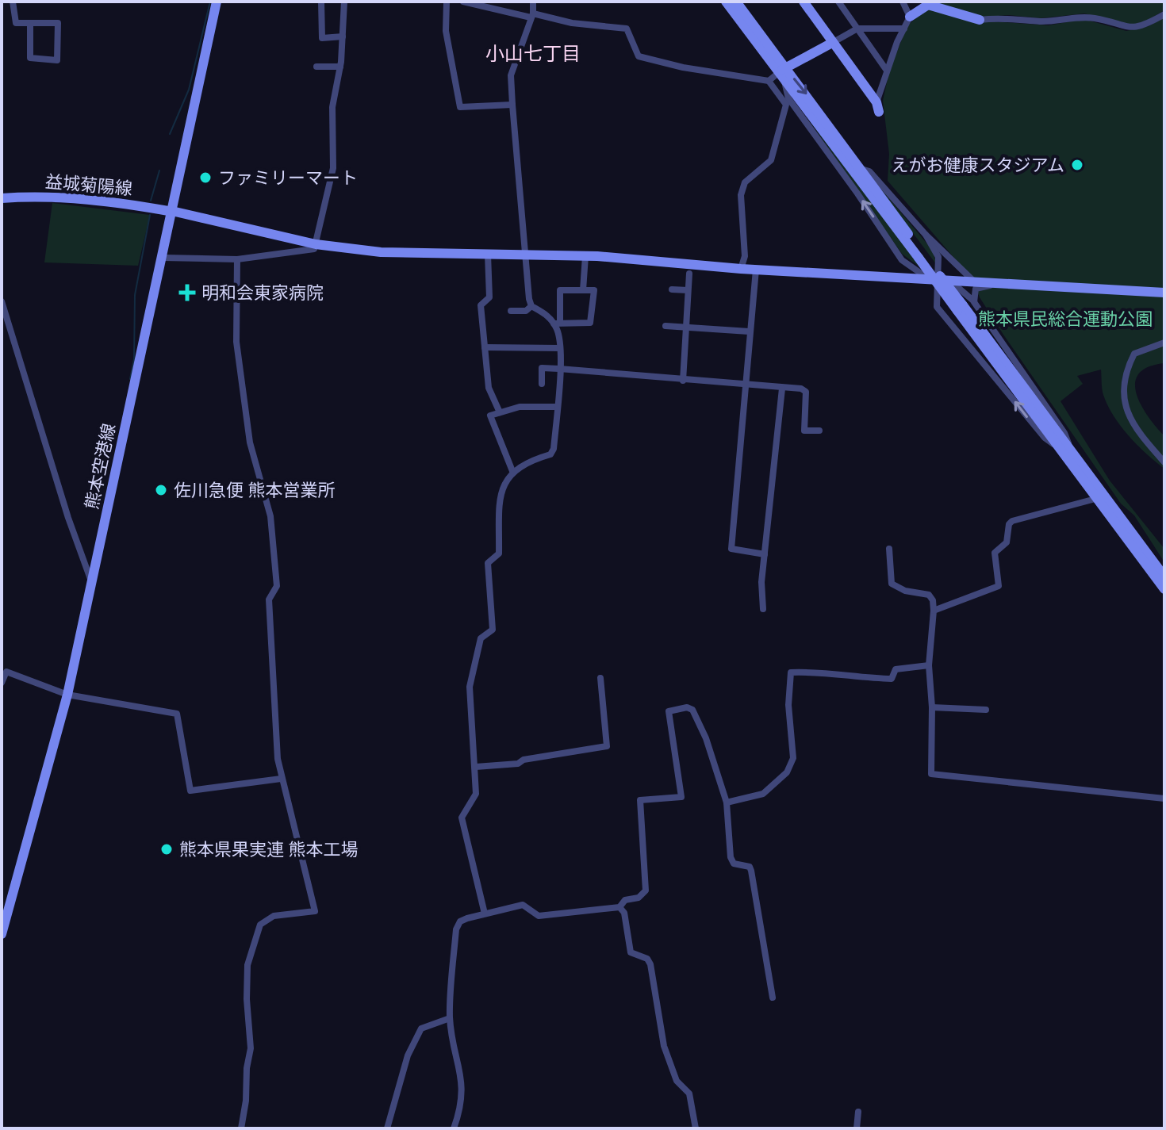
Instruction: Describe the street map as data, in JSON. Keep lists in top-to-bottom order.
{
  "streets": {
    "street": ["益城菊陽線", "熊本空港線"]
  },
  "crossings": [
    ["益城菊陽線", "熊本空港線"]
  ],
  "districts": ["小山七丁目"],
  "parks": ["熊本県民総合運動公園"],
  "places": {
    "other": [
      "えがお健康スタジアム",
      "ファミリーマート",
      "佐川急便 熊本営業所",
      "熊本県果実連 熊本工場"
    ],
    "health": ["明和会東家病院"]
  }
}
